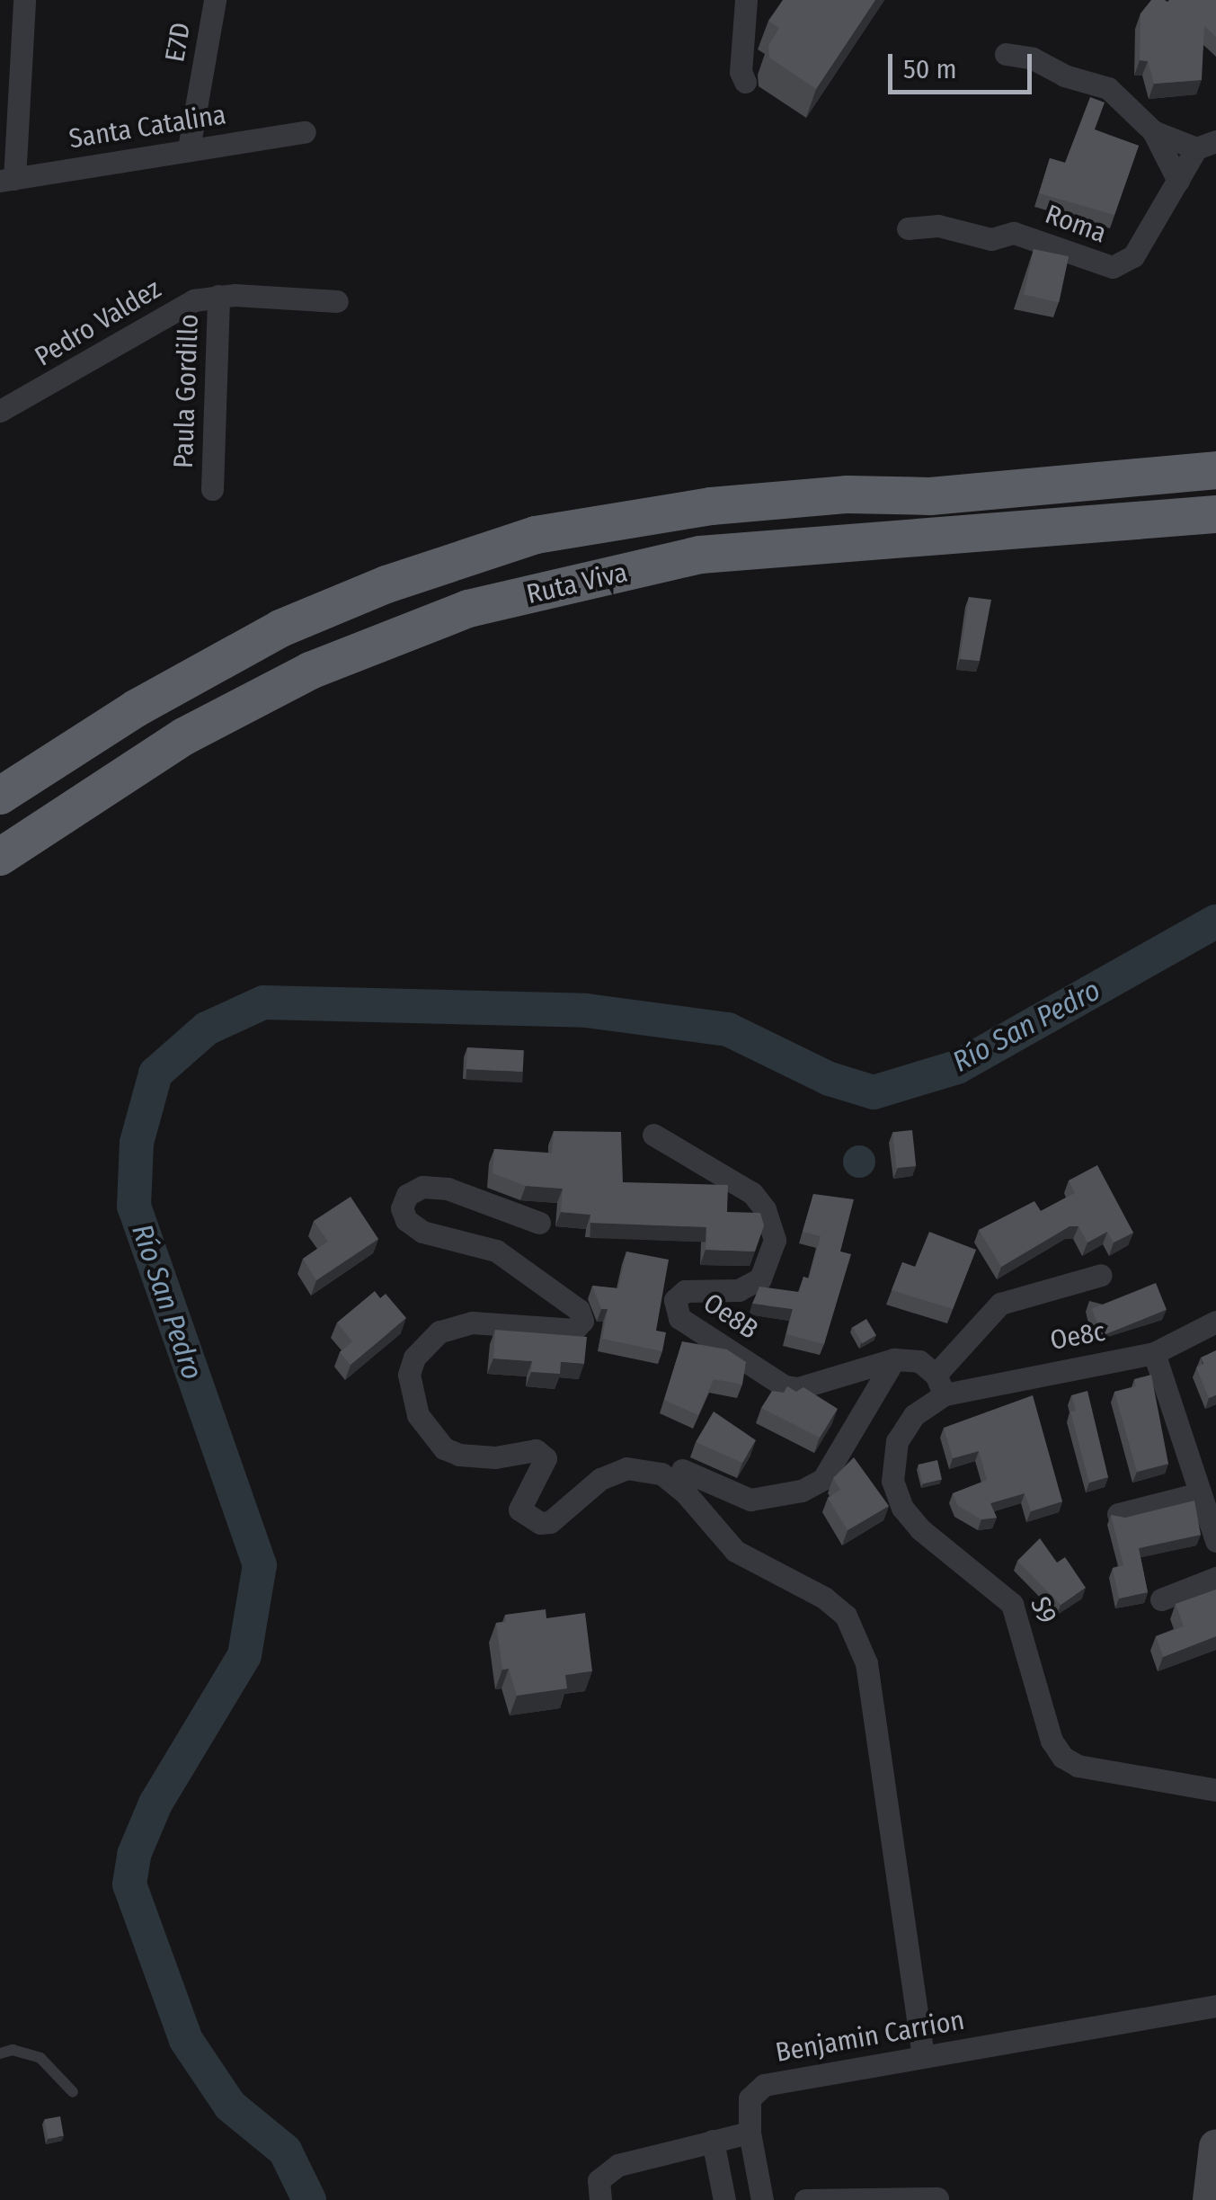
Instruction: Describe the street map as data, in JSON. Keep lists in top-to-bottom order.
{
  "streets": {
    "highway": ["Ruta Viva"],
    "street": [
      "E7D",
      "Santa Catalina",
      "Roma",
      "Pedro Valdez",
      "Paula Gordillo",
      "Oe8B",
      "Oe8c",
      "S9",
      "Benjamin Carrion"
    ]
  },
  "crossings": [
    ["E7D", "Santa Catalina"],
    ["Pedro Valdez", "Paula Gordillo"],
    ["Oe8c", "S9"]
  ],
  "water": ["Río San Pedro"],
  "scale_bar": "50 m"
}
